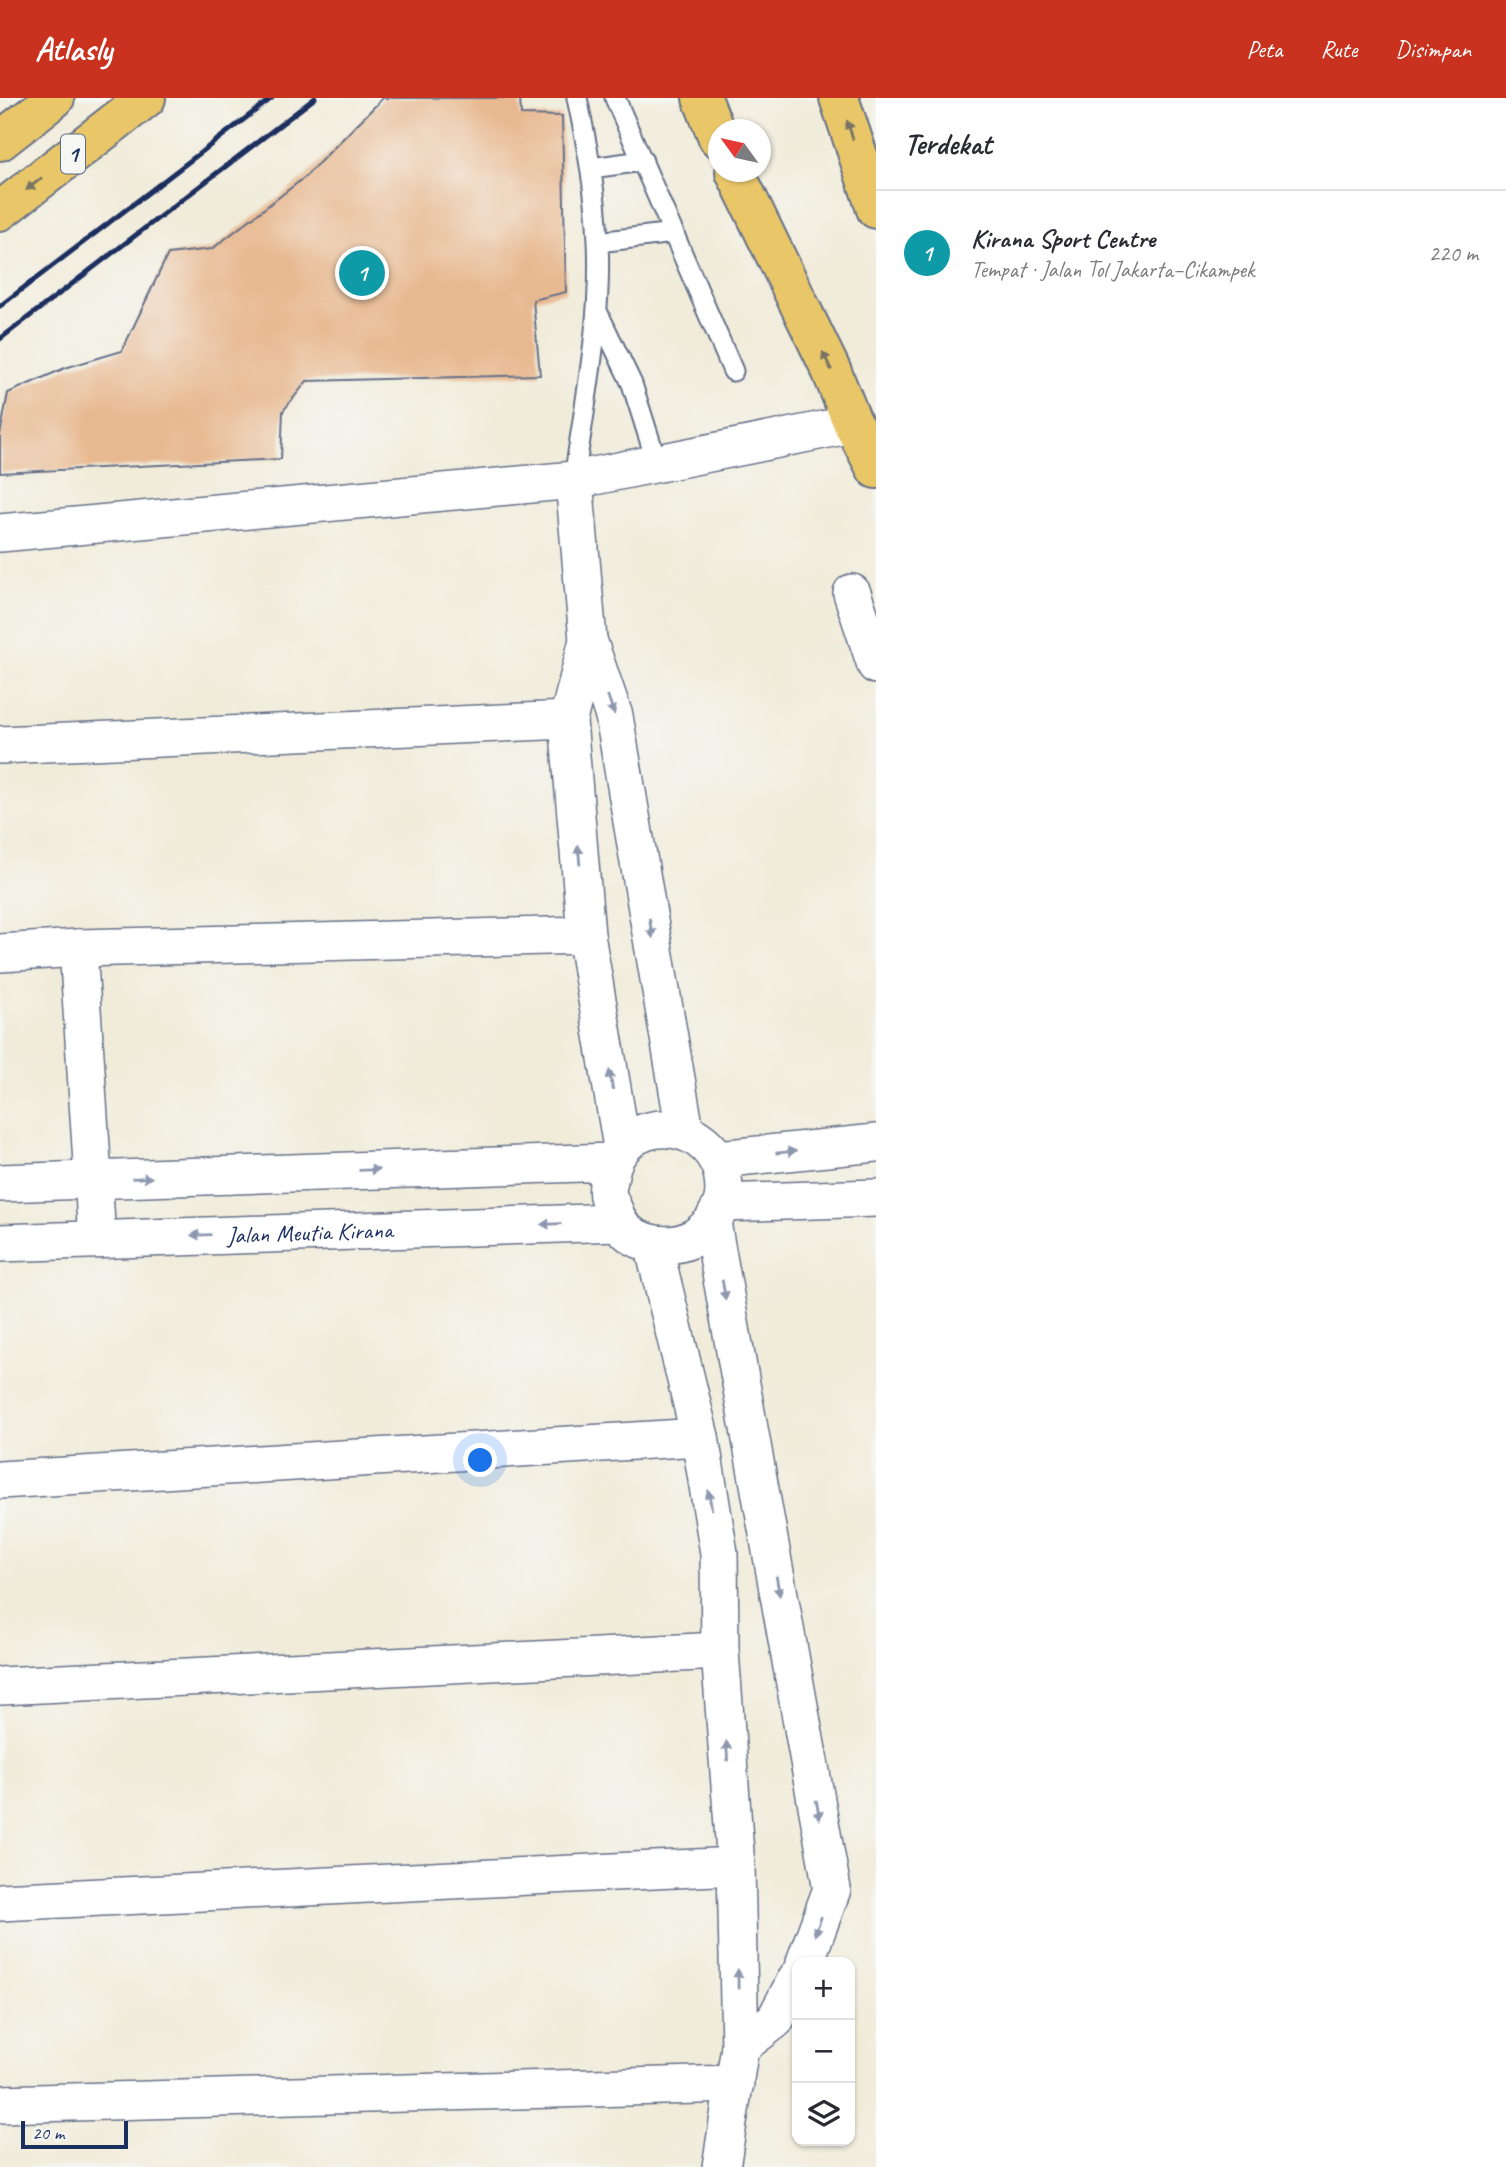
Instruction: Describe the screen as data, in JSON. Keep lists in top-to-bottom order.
{
  "streets": {
    "highway": ["1"],
    "street": ["Jalan Meutia Kirana"]
  },
  "scale_bar": "20 m",
  "north": "top left",
  "page": {
    "header": "Atlasly",
    "nav": ["Peta", "Rute", "Disimpan"],
    "heading": "Terdekat",
    "list": [
      {
        "mark": "1",
        "name": "Kirana Sport Centre",
        "note": "Tempat · Jalan Tol Jakarta–Cikampek",
        "value": "220 m"
      }
    ],
    "pins": "1",
    "map_buttons": ["+", "−"],
    "scale": "20 m"
  }
}
